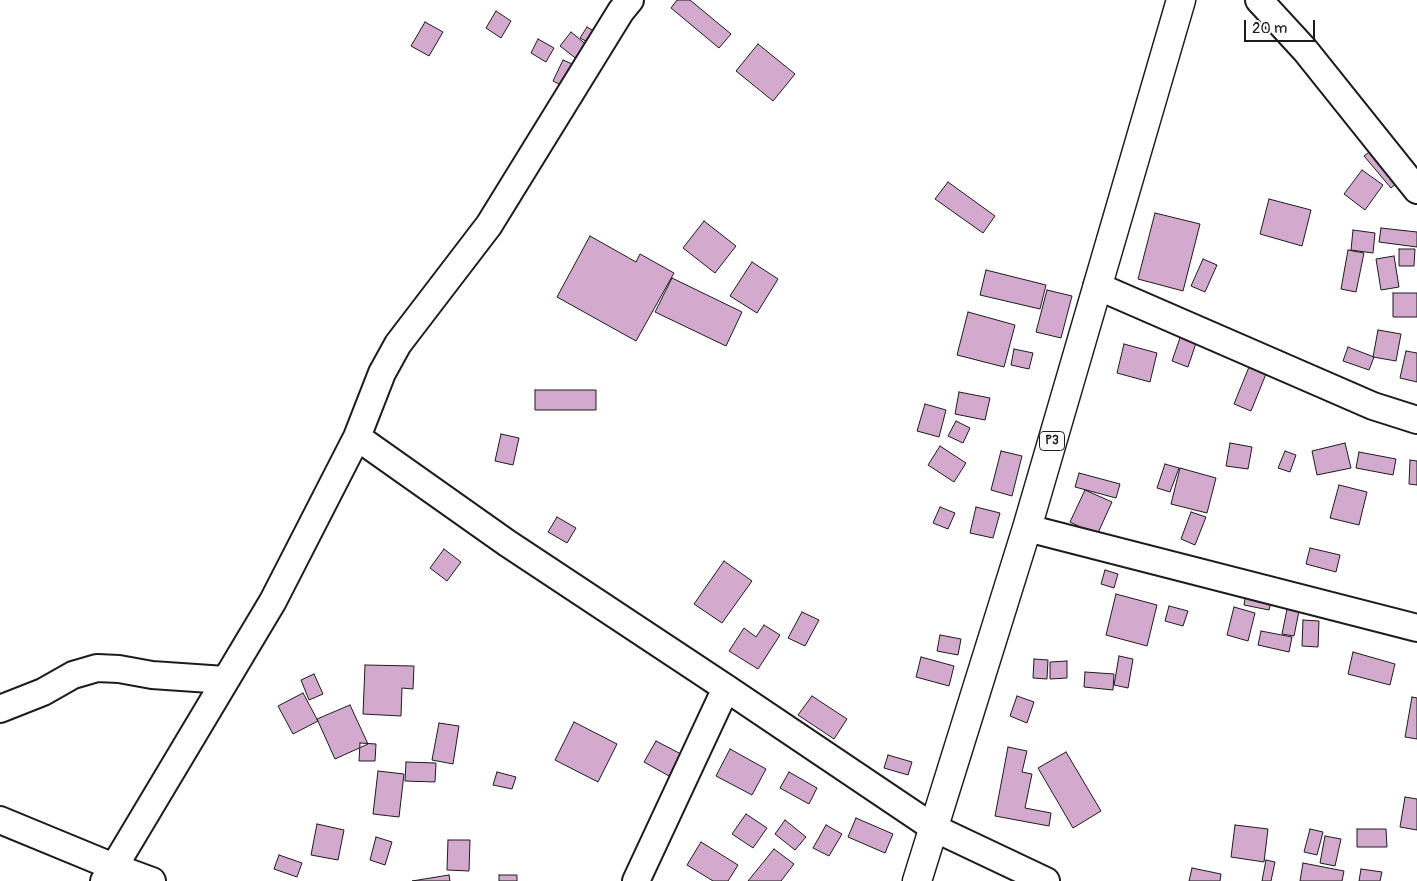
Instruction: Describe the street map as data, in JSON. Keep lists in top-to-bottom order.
{
  "streets": {
    "main road": ["P3"]
  },
  "scale_bar": "20 m"
}
